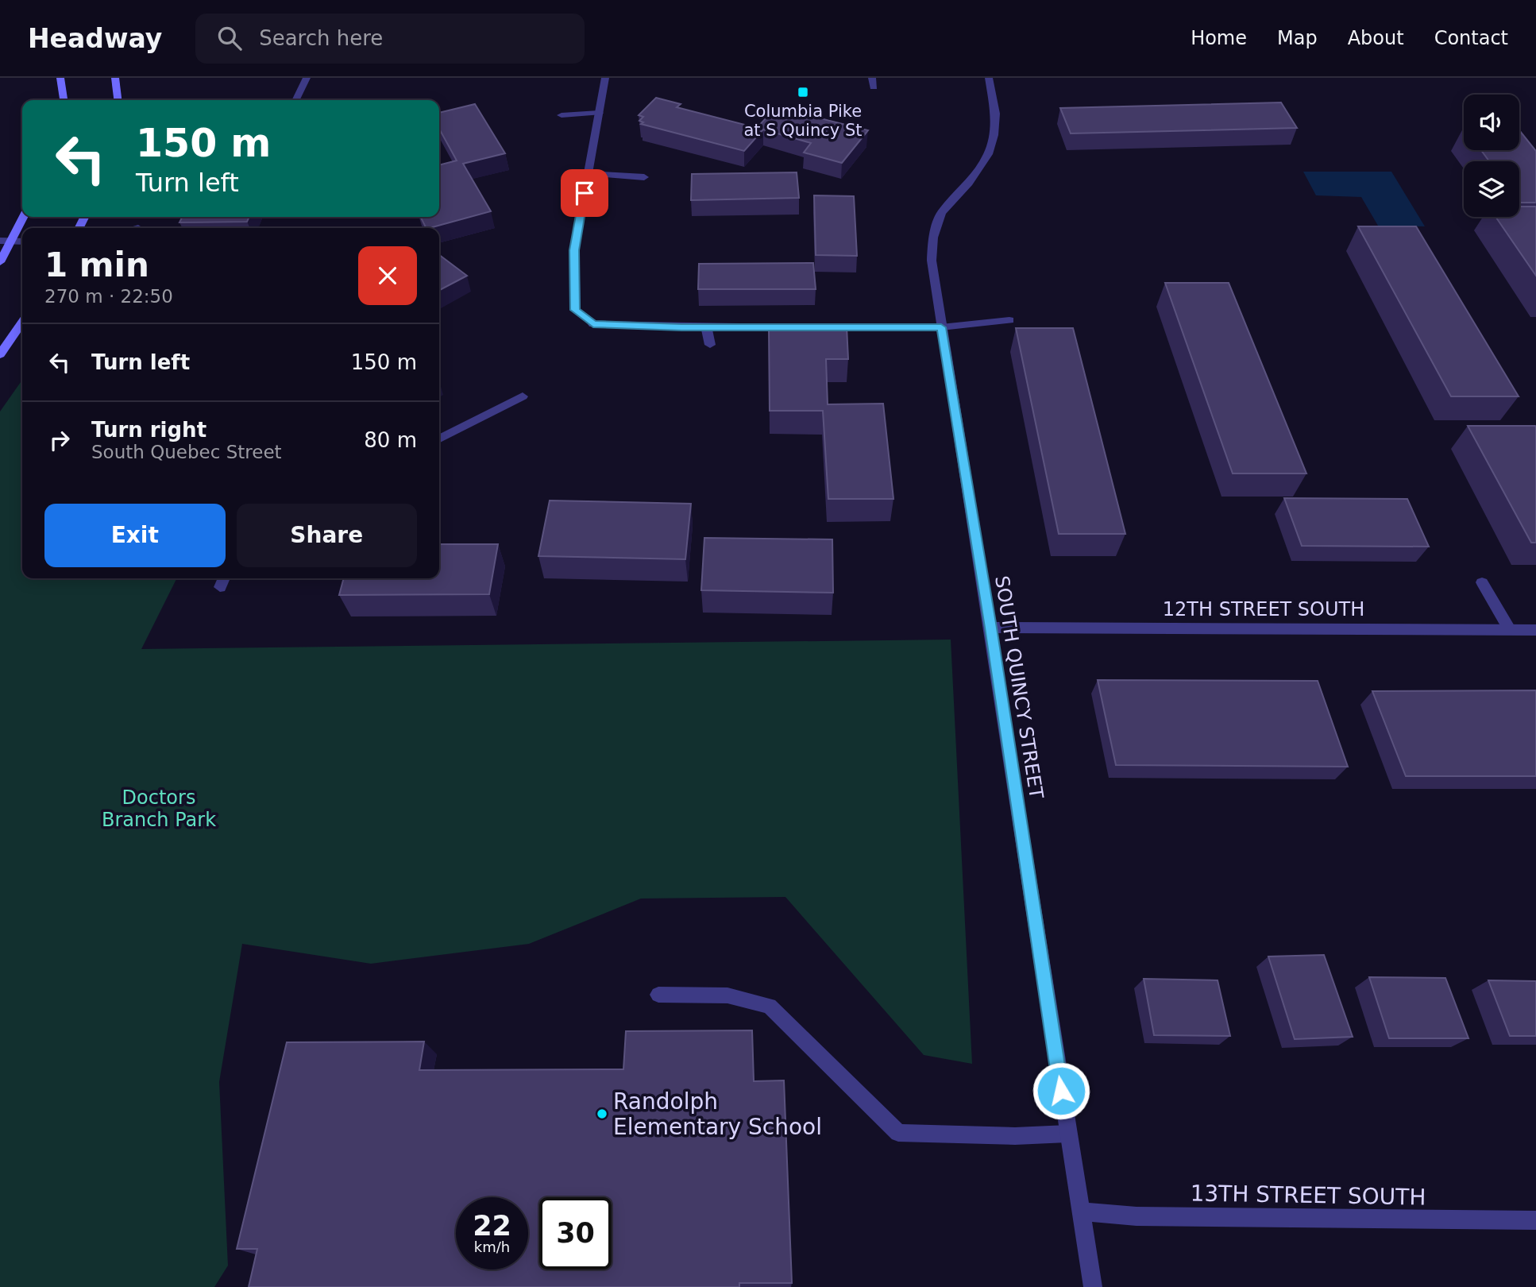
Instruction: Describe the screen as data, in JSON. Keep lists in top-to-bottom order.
{
  "streets": {
    "street": ["12TH STREET SOUTH", "SOUTH QUINCY STREET", "13TH STREET SOUTH"]
  },
  "crossings": [
    ["12TH STREET SOUTH", "SOUTH QUINCY STREET"],
    ["SOUTH QUINCY STREET", "13TH STREET SOUTH"]
  ],
  "parks": ["Doctors Branch Park"],
  "places": {
    "transit": ["Columbia Pike at S Quincy St"],
    "other": ["Randolph Elementary School"]
  },
  "page": {
    "header": "Headway",
    "search": "Search here",
    "nav": [
      "Home",
      "Map",
      "About",
      "Contact"
    ],
    "turn": ["150 m", "Turn left"],
    "heading": ["1 min", "270 m · 22:50"],
    "list": [
      {
        "name": "Turn left",
        "value": "150 m"
      },
      {
        "name": "Turn right",
        "note": "South Quebec Street",
        "value": "80 m"
      }
    ],
    "buttons": ["Exit", "Share"],
    "speed": "22 km/h",
    "limit": "30"
  }
}
